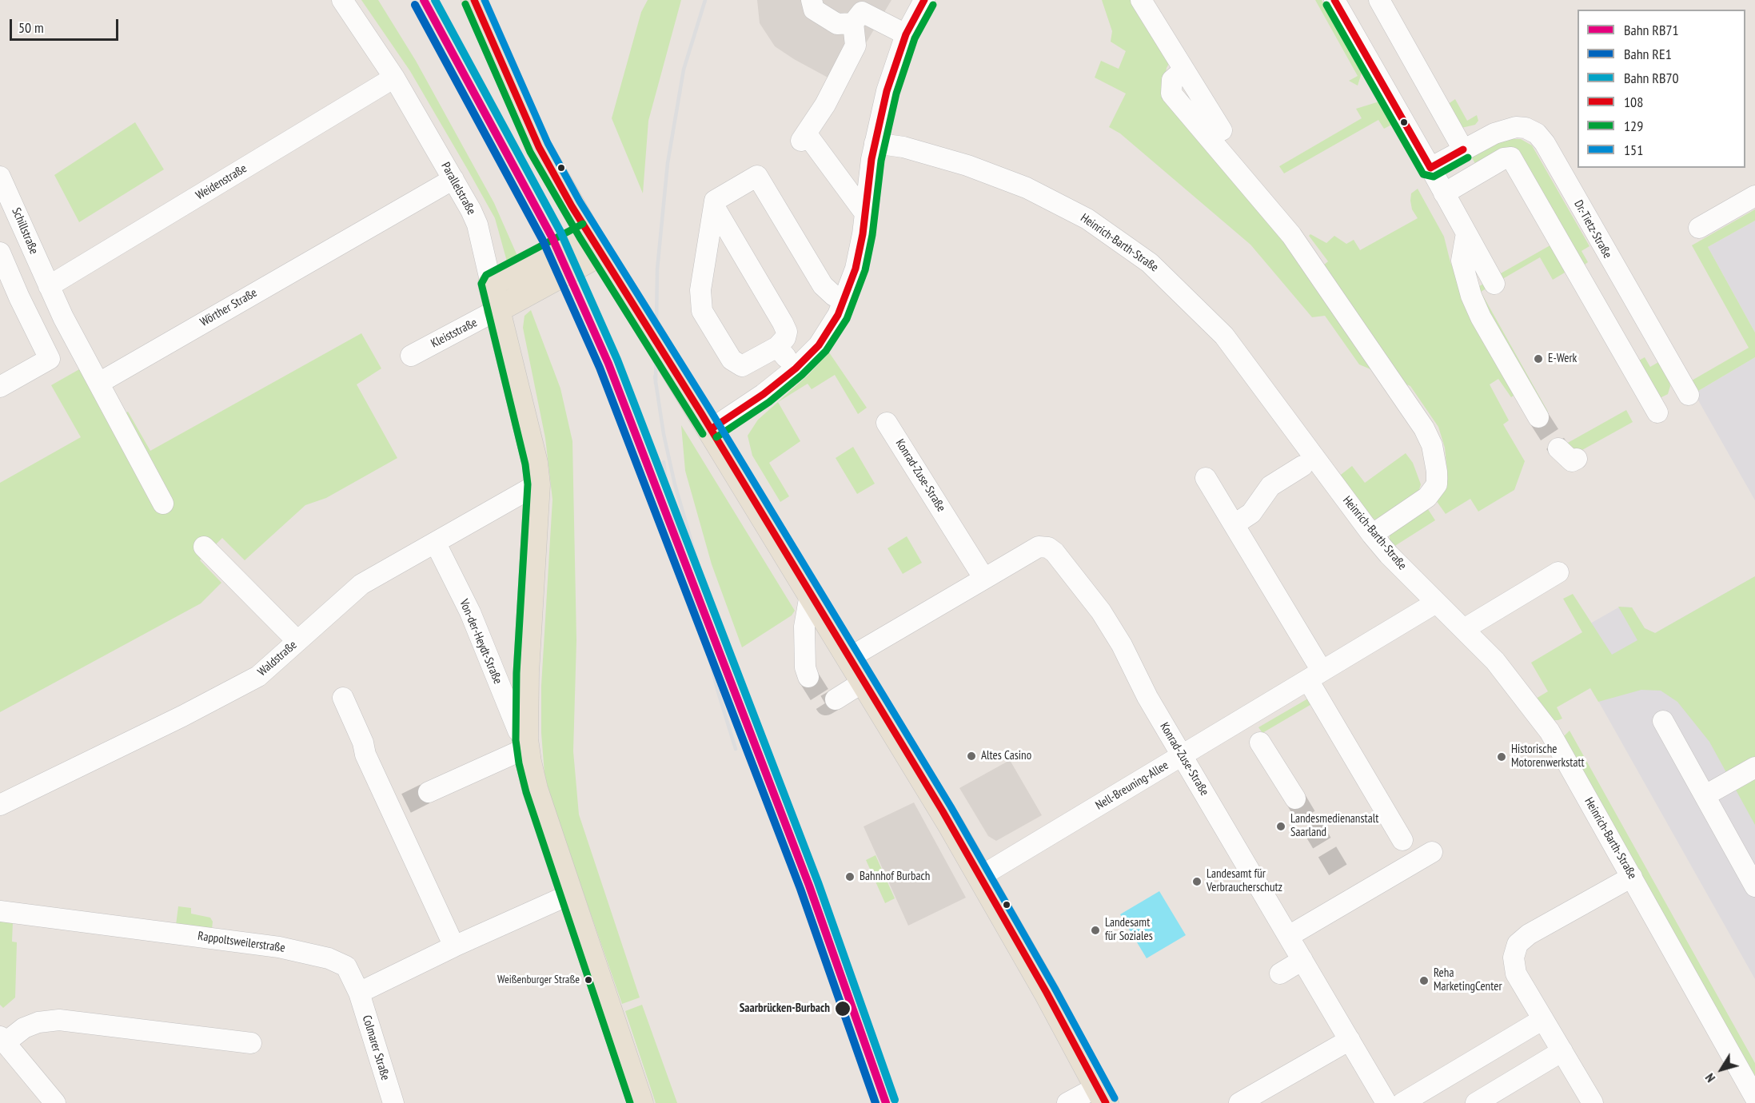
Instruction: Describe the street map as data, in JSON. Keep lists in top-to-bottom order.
{
  "streets": {
    "main road": ["Parallelstraße", "Von-der-Heydt-Straße"],
    "street": [
      "Weidenstraße",
      "Dr.-Tietz-Straße",
      "Schillstraße",
      "Heinrich-Barth-Straße",
      "Wörther Straße",
      "Kleiststraße",
      "Konrad-Zuse-Straße",
      "Waldstraße",
      "Nell-Breuning-Allee",
      "Rappoltsweilerstraße",
      "Colmarer Straße"
    ]
  },
  "crossings": [
    ["Weidenstraße", "Parallelstraße"],
    ["Weidenstraße", "Schillstraße"],
    ["Parallelstraße", "Wörther Straße"],
    ["Parallelstraße", "Kleiststraße"],
    ["Parallelstraße", "Von-der-Heydt-Straße"],
    ["Parallelstraße", "Waldstraße"],
    ["Heinrich-Barth-Straße", "Nell-Breuning-Allee"],
    ["Konrad-Zuse-Straße", "Nell-Breuning-Allee"],
    ["Von-der-Heydt-Straße", "Waldstraße"],
    ["Rappoltsweilerstraße", "Colmarer Straße"]
  ],
  "places": [
    "E-Werk",
    "Altes Casino",
    "Historische Motorenwerkstatt",
    "Landesmedienanstalt Saarland",
    "Bahnhof Burbach",
    "Landesamt für Verbraucherschutz",
    "Landesamt für Soziales",
    "Weißenburger Straße",
    "Reha MarketingCenter",
    "Saarbrücken-Burbach"
  ],
  "lines": [
    "rail line RB71",
    "rail line RB70",
    "transit line 108",
    "transit line 151",
    "transit line 129",
    "rail line RE1"
  ],
  "legend": [
    "Bahn RB71",
    "Bahn RE1",
    "Bahn RB70",
    "108",
    "129",
    "151"
  ],
  "scale_bar": "50 m",
  "north": "bottom left"
}
